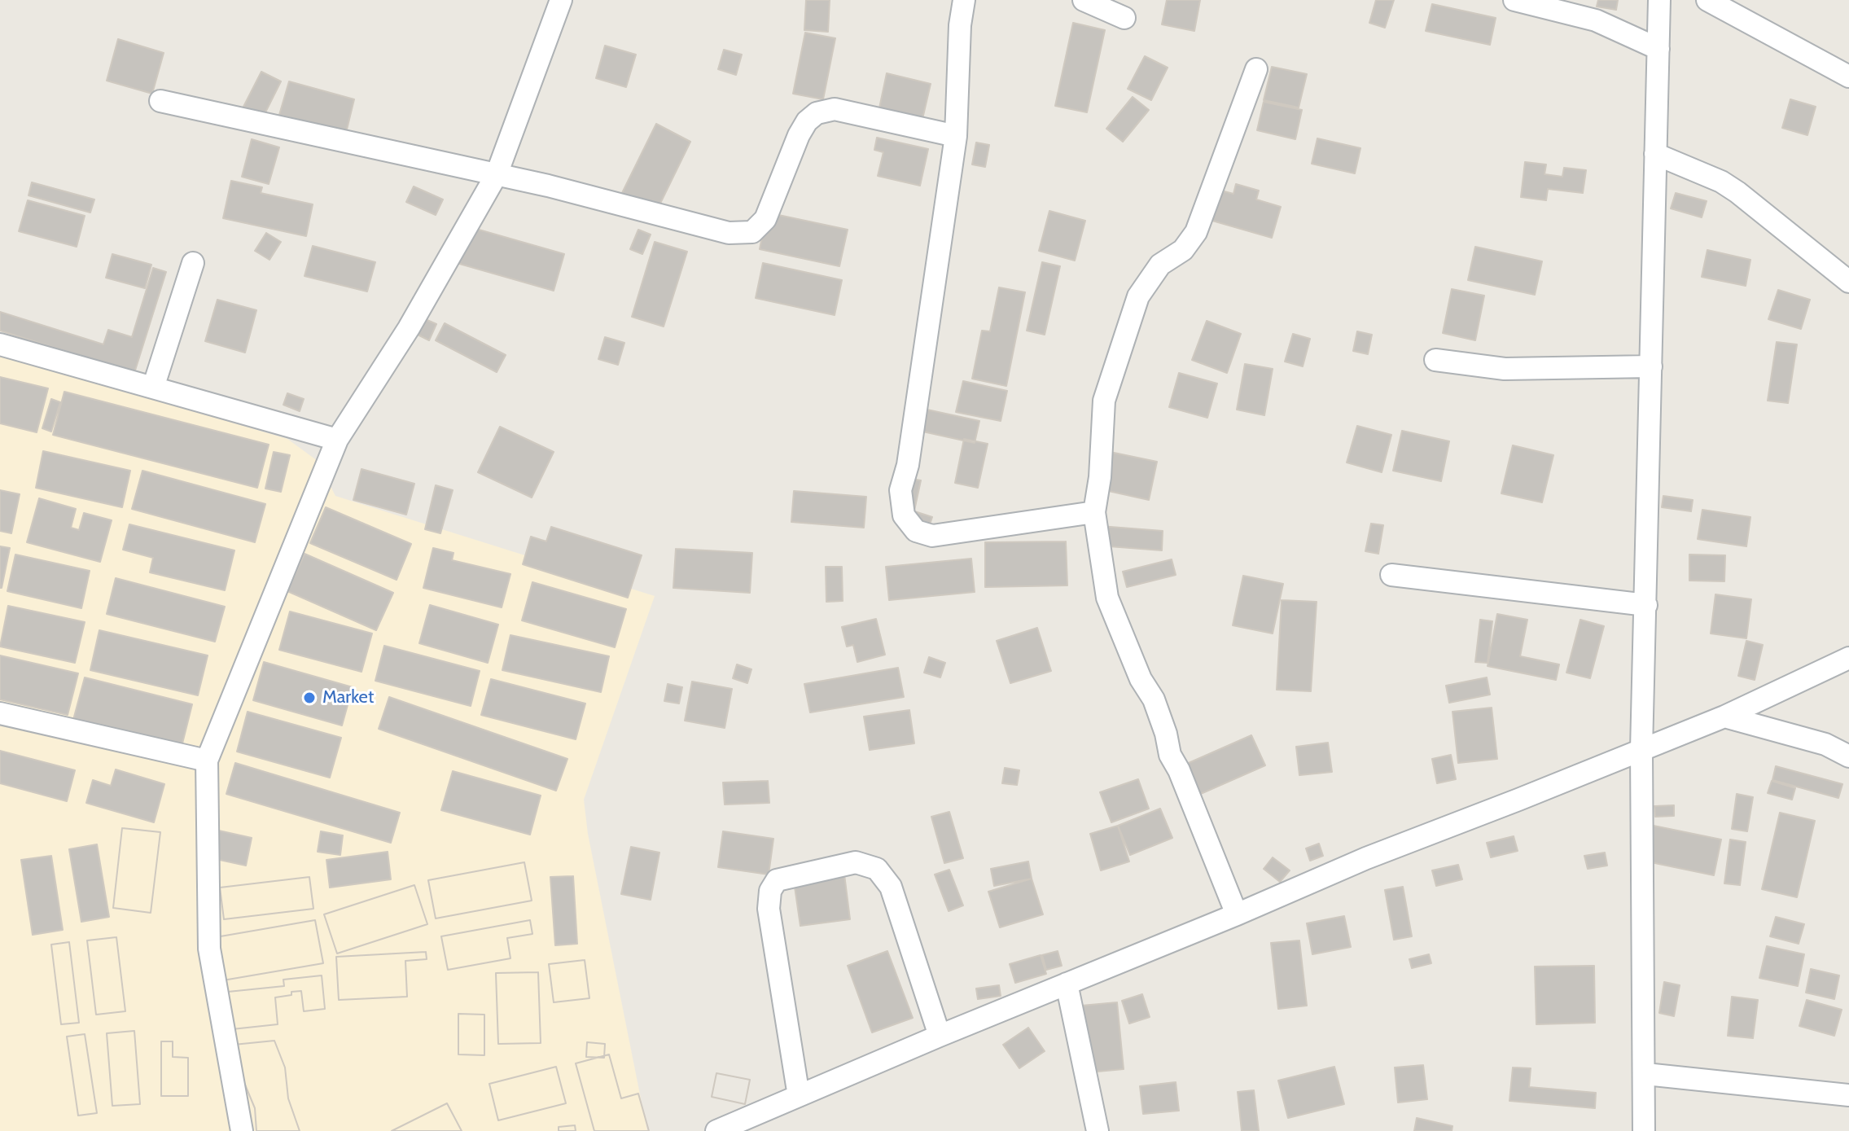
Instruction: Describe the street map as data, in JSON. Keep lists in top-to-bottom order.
{
  "places": ["Market"]
}
